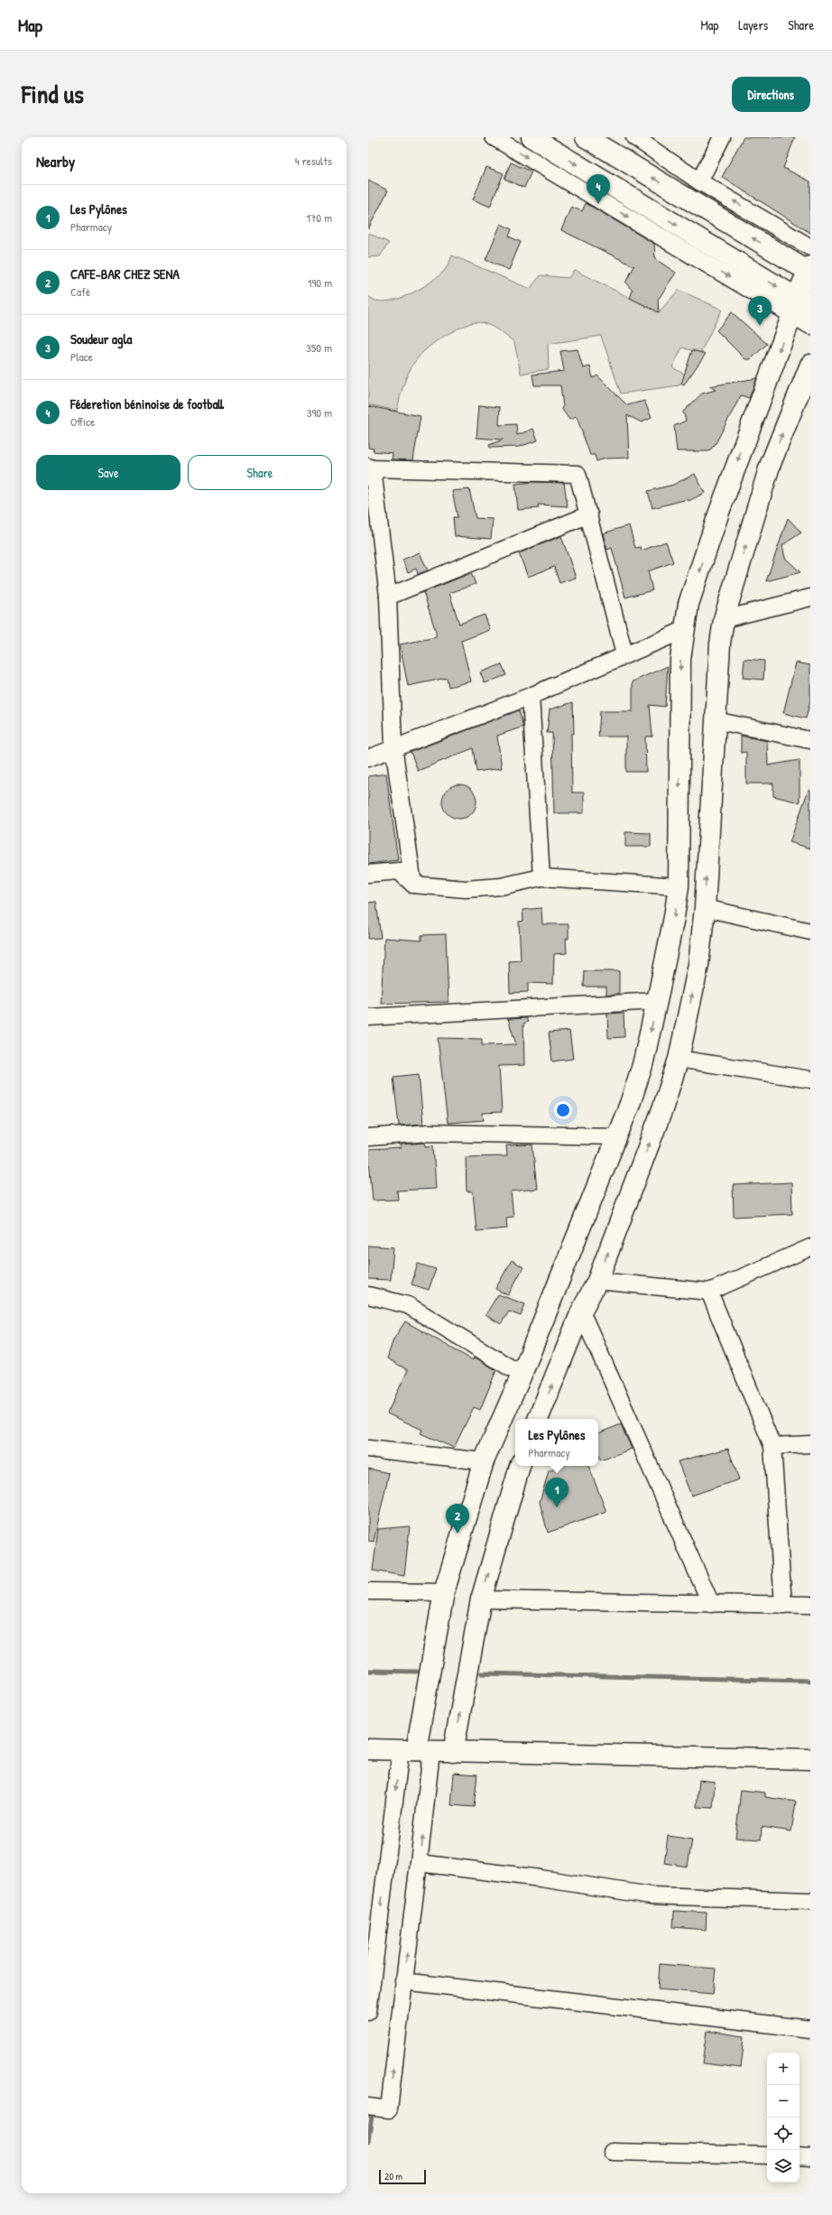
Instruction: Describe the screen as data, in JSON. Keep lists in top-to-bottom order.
{
  "scale_bar": "20 m",
  "page": {
    "header": "Map",
    "nav": ["Map", "Layers", "Share"],
    "title": "Find us",
    "buttons": [
      "Directions",
      ["Save", "Share"]
    ],
    "heading": ["Nearby", "4 results"],
    "pins": [
      "4",
      "3",
      "1",
      "2"
    ],
    "list": [
      {
        "mark": "1",
        "name": "Les Pylônes",
        "note": "Pharmacy",
        "value": "170 m"
      },
      {
        "mark": "2",
        "name": "CAFE-BAR CHEZ SENA",
        "note": "Café",
        "value": "190 m"
      },
      {
        "mark": "3",
        "name": "Soudeur agla",
        "note": "Place",
        "value": "350 m"
      },
      {
        "mark": "4",
        "name": "Féderetion béninoise de football",
        "note": "Office",
        "value": "390 m"
      }
    ],
    "popup": ["Les Pylônes", "Pharmacy"],
    "map_buttons": ["+", "−"],
    "scale": "20 m"
  }
}
